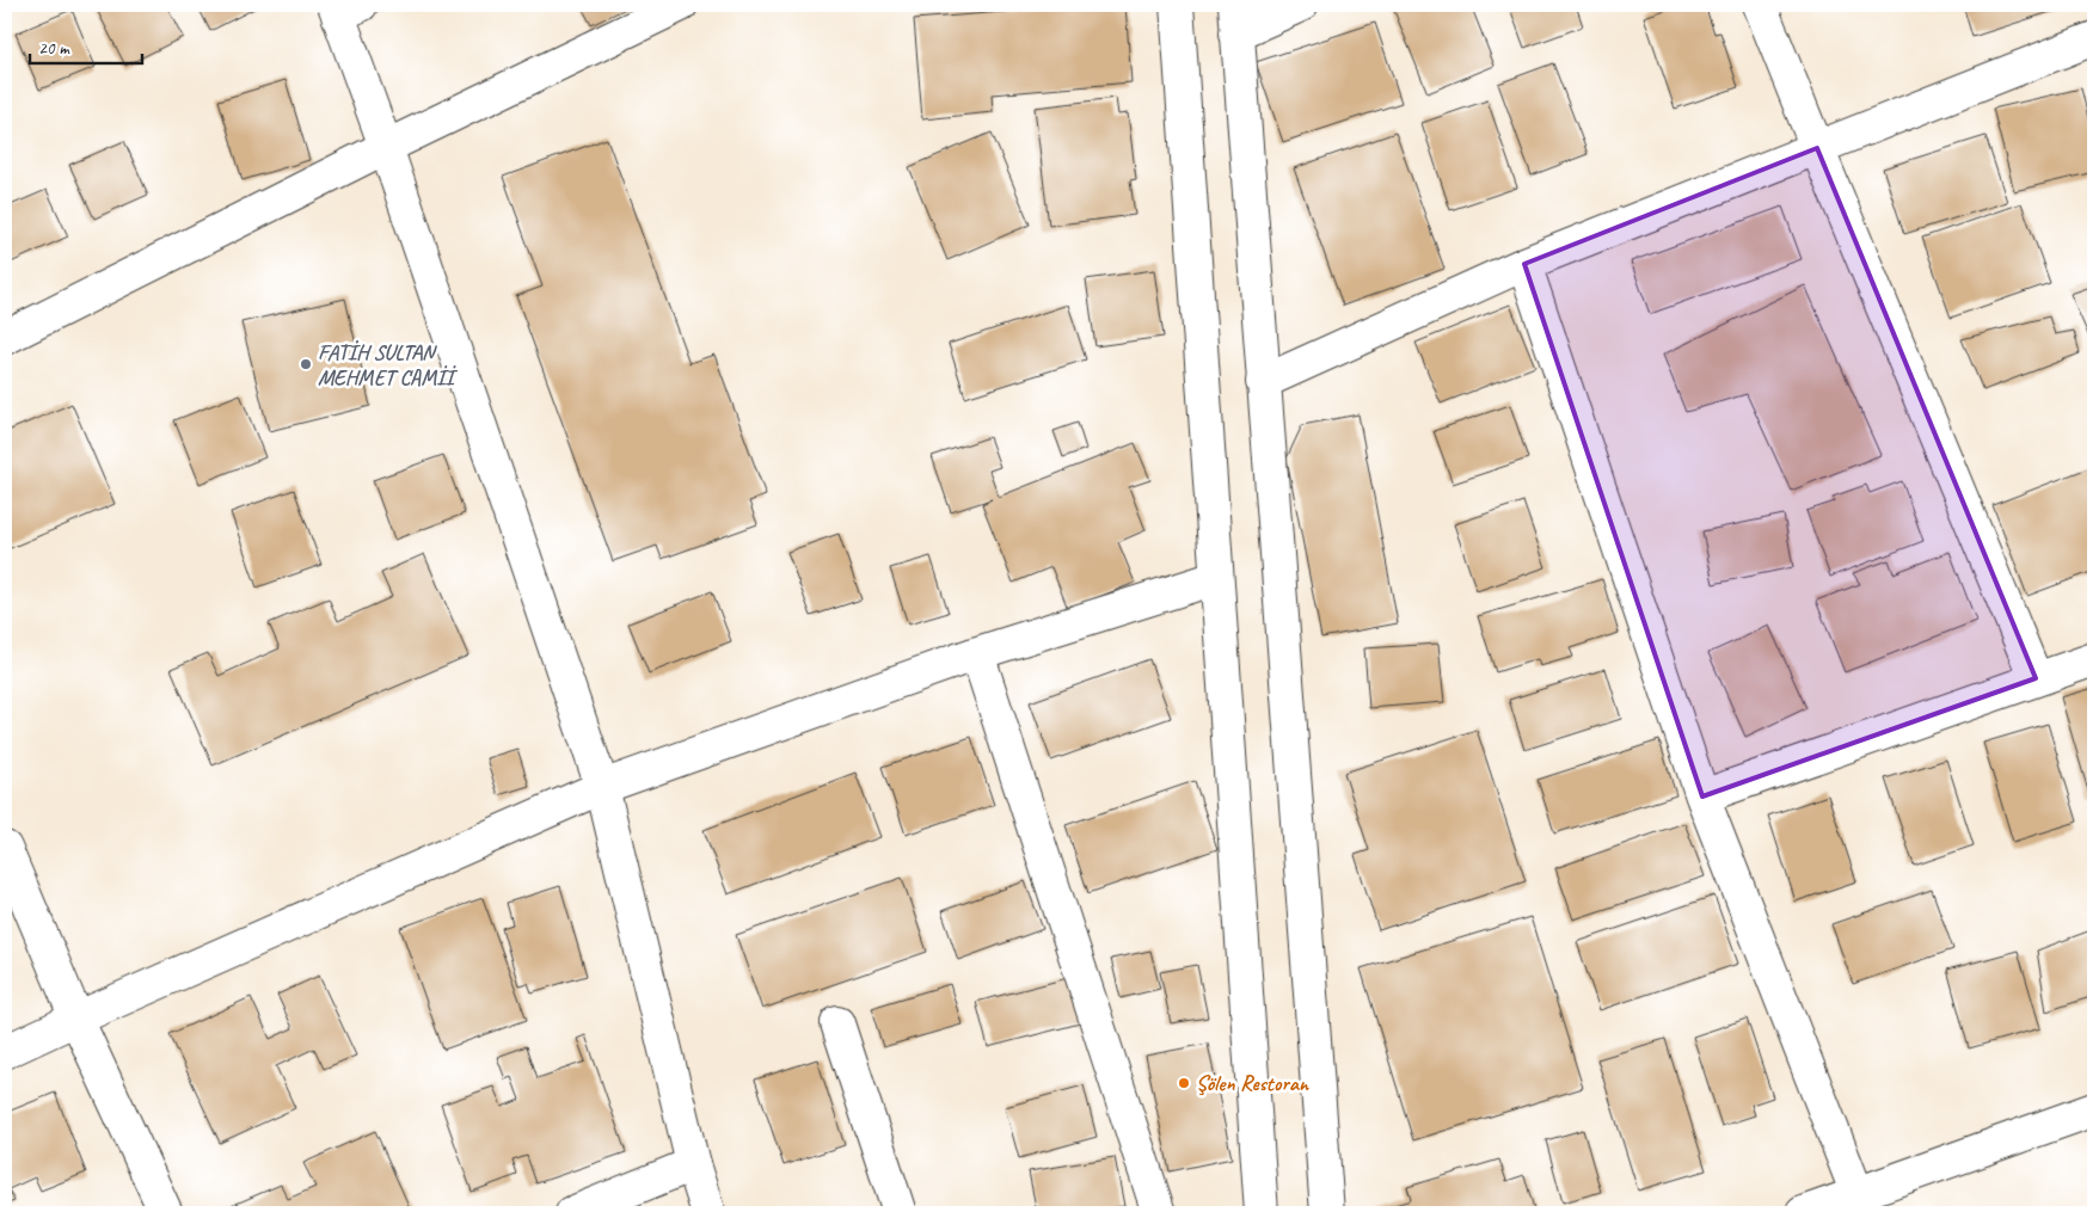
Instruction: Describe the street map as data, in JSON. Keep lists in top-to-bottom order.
{
  "places": ["FATİH SULTAN MEHMET CAMİİ", "Şölen Restoran"],
  "scale_bar": "20 m"
}
